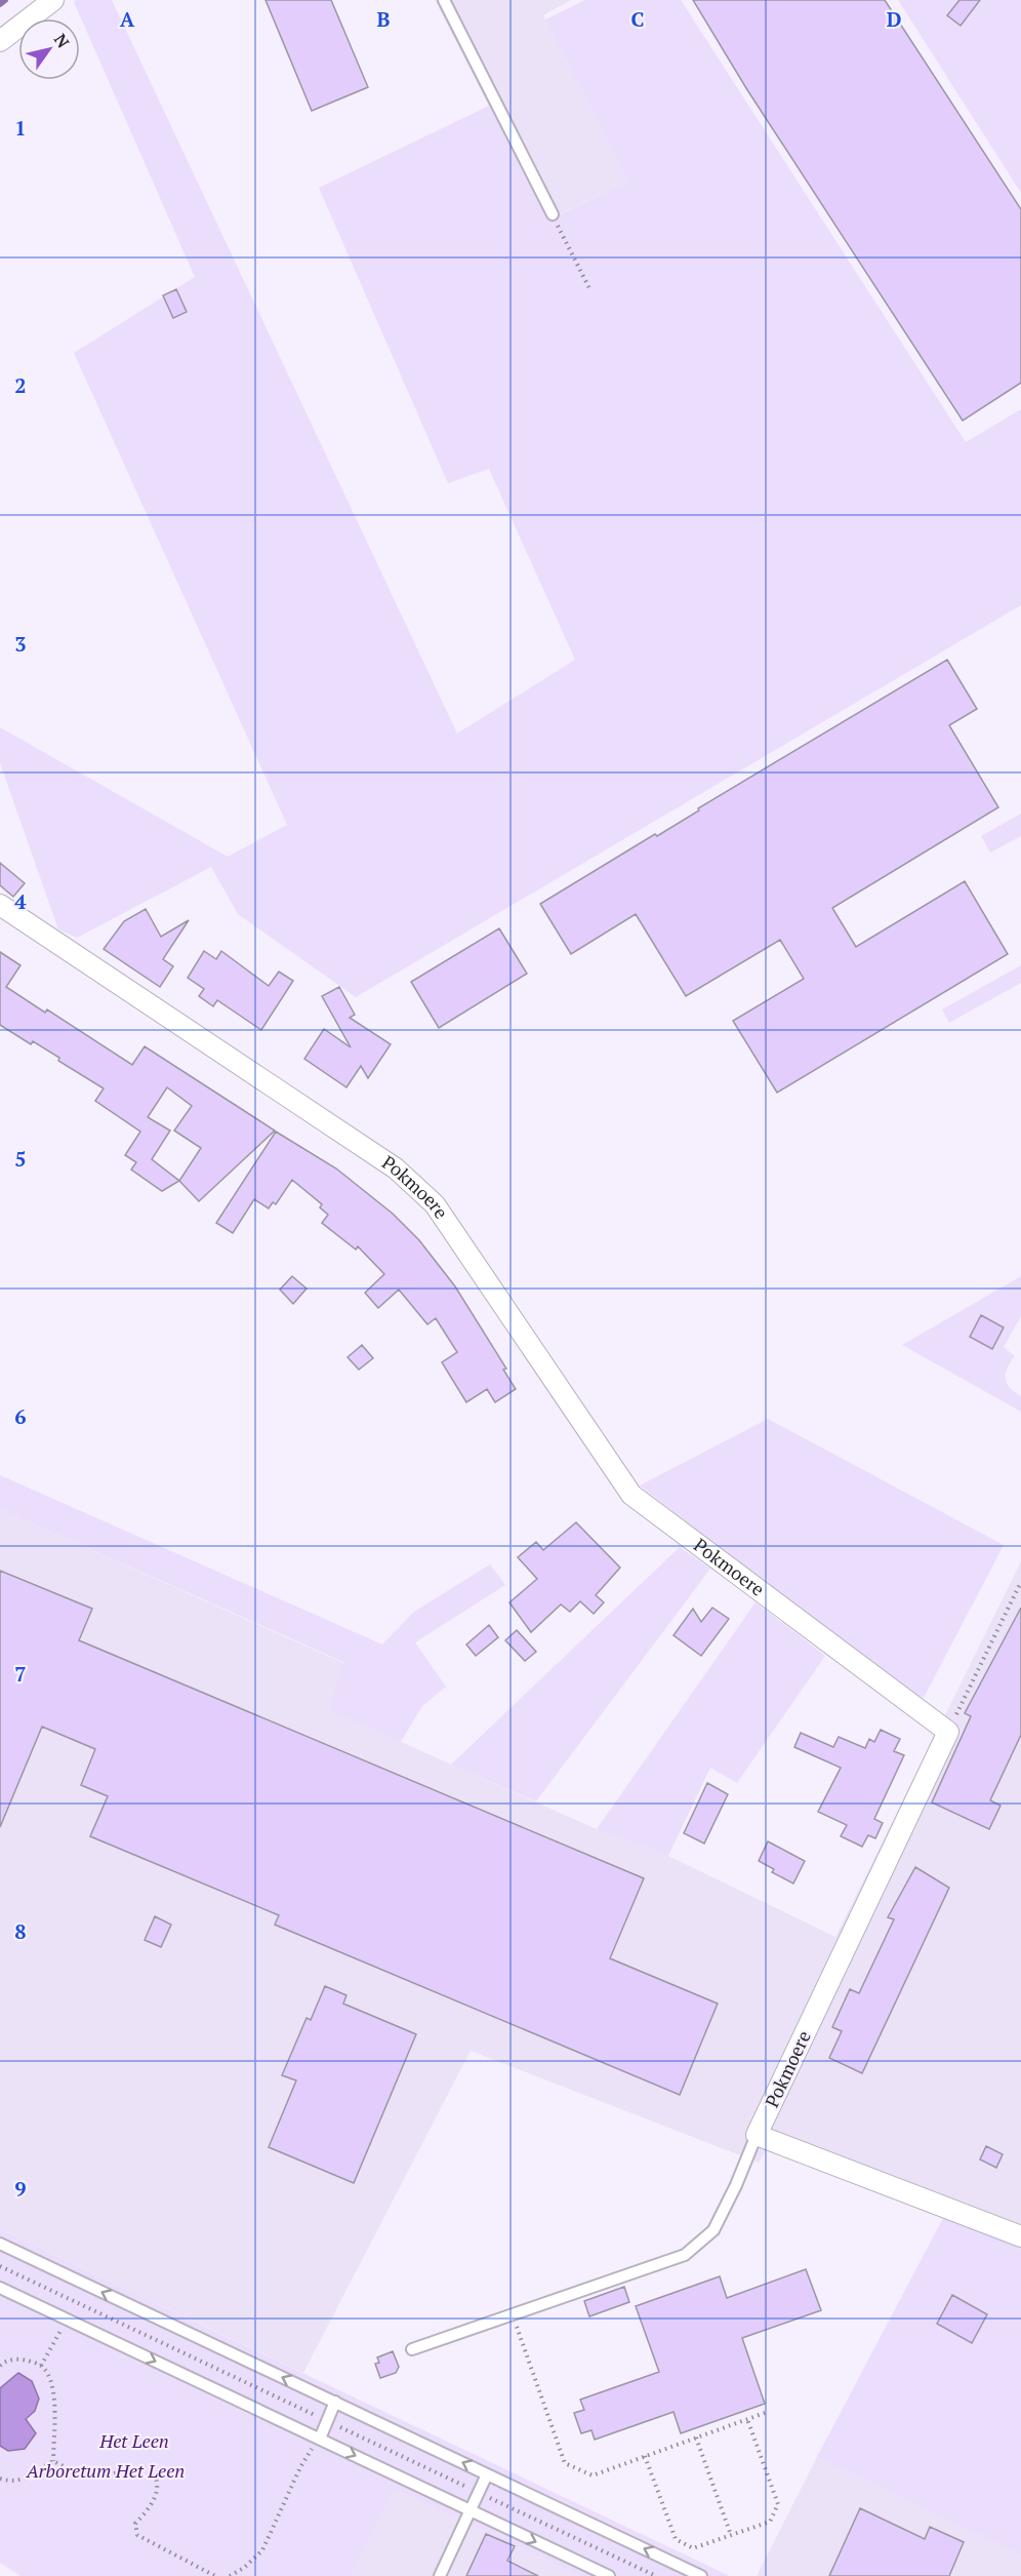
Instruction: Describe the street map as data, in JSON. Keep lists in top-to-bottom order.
{
  "streets": {
    "street": ["Pokmoere"]
  },
  "parks": ["Het Leen", "Arboretum Het Leen"],
  "north": "top right",
  "grid": {
    "columns": [
      "A",
      "B",
      "C",
      "D"
    ],
    "rows": [
      "1",
      "2",
      "3",
      "4",
      "5",
      "6",
      "7",
      "8",
      "9"
    ]
  }
}
